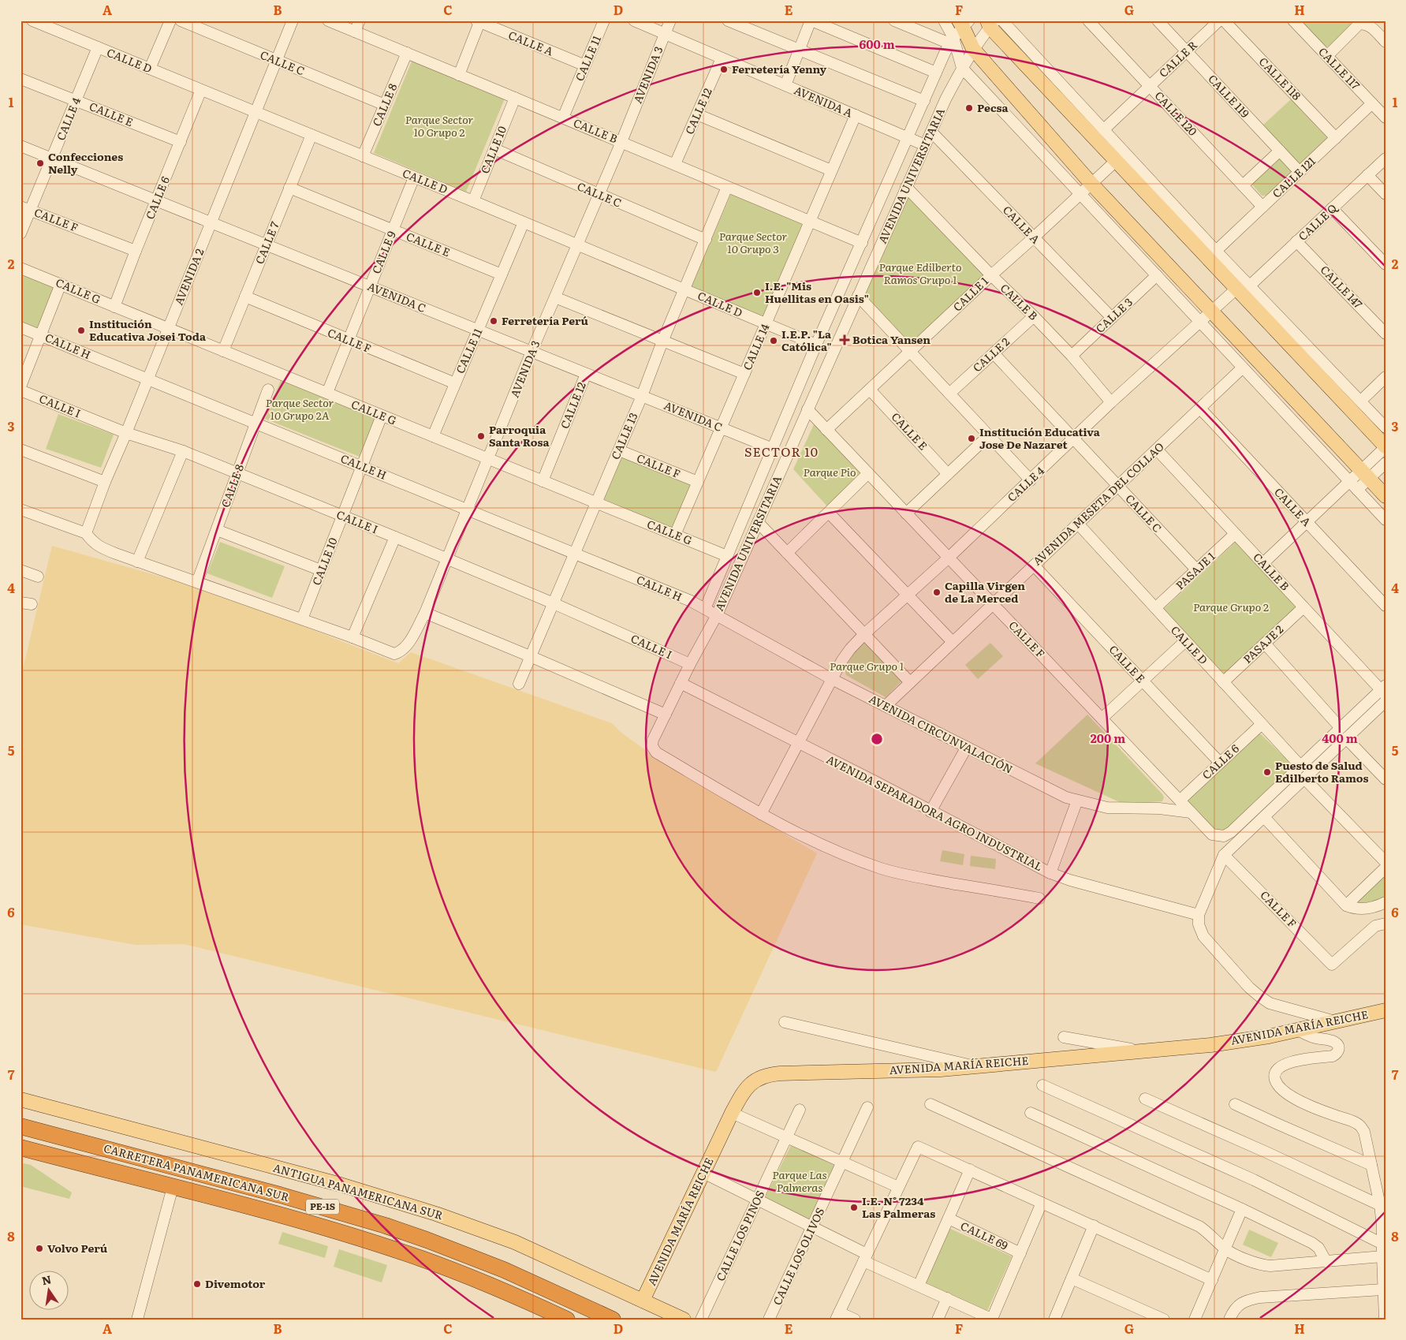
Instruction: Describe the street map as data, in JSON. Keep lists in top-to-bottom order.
{
  "streets": {
    "highway": ["CARRETERA PANAMERICANA SUR", "PE-1S"],
    "main road": ["AVENIDA MARÍA REICHE", "ANTIGUA PANAMERICANA SUR"],
    "street": [
      "CALLE A",
      "CALLE 11",
      "CALLE R",
      "CALLE D",
      "CALLE C",
      "CALLE 117",
      "AVENIDA 3",
      "CALLE 118",
      "CALLE 119",
      "AVENIDA A",
      "CALLE 8",
      "CALLE 12",
      "CALLE 120",
      "CALLE E",
      "CALLE 4",
      "CALLE B",
      "CALLE 10",
      "AVENIDA UNIVERSITARIA",
      "CALLE 121",
      "CALLE 6",
      "CALLE F",
      "CALLE Q",
      "CALLE 7",
      "CALLE 9",
      "AVENIDA 2",
      "CALLE 147",
      "CALLE G",
      "CALLE 1",
      "AVENIDA C",
      "CALLE 3",
      "CALLE H",
      "CALLE 14",
      "CALLE 2",
      "CALLE I",
      "CALLE 13",
      "AVENIDA MESETA DEL COLLAO",
      "PASAJE 1",
      "PASAJE 2",
      "AVENIDA CIRCUNVALACIÓN",
      "AVENIDA SEPARADORA AGRO INDUSTRIAL",
      "CALLE LOS PINOS",
      "CALLE 69",
      "CALLE LOS OLIVOS"
    ]
  },
  "crossings": [
    ["CALLE A", "CALLE 11"],
    ["CALLE A", "AVENIDA UNIVERSITARIA"],
    ["CALLE A", "CALLE 1"],
    ["CALLE A", "CALLE 3"],
    ["CALLE A", "AVENIDA MESETA DEL COLLAO"],
    ["CALLE 11", "CALLE D"],
    ["CALLE 11", "CALLE E"],
    ["CALLE 11", "CALLE B"],
    ["CALLE 11", "CALLE F"],
    ["CALLE 11", "CALLE G"],
    ["CALLE 11", "AVENIDA C"],
    ["CALLE R", "CALLE 119"],
    ["CALLE R", "CALLE 120"],
    ["CALLE D", "AVENIDA 3"],
    ["CALLE D", "CALLE 8"],
    ["CALLE D", "CALLE 4"],
    ["CALLE D", "CALLE 10"],
    ["CALLE D", "AVENIDA UNIVERSITARIA"],
    ["CALLE D", "CALLE 6"],
    ["CALLE D", "CALLE F"],
    ["CALLE D", "CALLE 7"],
    ["CALLE D", "CALLE 9"],
    ["CALLE D", "AVENIDA 2"],
    ["CALLE D", "CALLE 14"],
    ["CALLE D", "CALLE 13"],
    ["CALLE D", "AVENIDA MESETA DEL COLLAO"],
    ["CALLE D", "PASAJE 1"],
    ["CALLE D", "PASAJE 2"],
    ["CALLE C", "AVENIDA 3"],
    ["CALLE C", "CALLE 8"],
    ["CALLE C", "CALLE 4"],
    ["CALLE C", "CALLE 10"],
    ["CALLE C", "AVENIDA 2"],
    ["CALLE C", "CALLE 2"],
    ["CALLE C", "CALLE 13"],
    ["CALLE C", "AVENIDA MESETA DEL COLLAO"],
    ["CALLE C", "PASAJE 1"],
    ["CALLE 117", "CALLE 121"],
    ["AVENIDA 3", "AVENIDA A"],
    ["AVENIDA 3", "CALLE B"],
    ["AVENIDA 3", "CALLE G"],
    ["AVENIDA 3", "AVENIDA C"],
    ["AVENIDA 3", "CALLE H"],
    ["AVENIDA 3", "CALLE I"],
    ["CALLE 118", "CALLE 121"],
    ["CALLE 119", "CALLE 121"],
    ["AVENIDA A", "CALLE 12"],
    ["AVENIDA A", "AVENIDA UNIVERSITARIA"],
    ["AVENIDA A", "CALLE 14"],
    ["CALLE 8", "CALLE B"],
    ["CALLE 8", "CALLE H"],
    ["CALLE 8", "CALLE I"],
    ["CALLE 12", "CALLE B"],
    ["CALLE 12", "CALLE G"],
    ["CALLE 12", "AVENIDA C"],
    ["CALLE 120", "CALLE 121"],
    ["CALLE E", "CALLE 4"],
    ["CALLE E", "CALLE 6"],
    ["CALLE E", "CALLE 7"],
    ["CALLE E", "CALLE 9"],
    ["CALLE E", "CALLE 1"],
    ["CALLE E", "AVENIDA MESETA DEL COLLAO"],
    ["CALLE 4", "CALLE B"],
    ["CALLE 4", "AVENIDA UNIVERSITARIA"],
    ["CALLE 4", "CALLE F"],
    ["CALLE 4", "CALLE Q"],
    ["CALLE 4", "AVENIDA C"],
    ["CALLE 4", "AVENIDA CIRCUNVALACIÓN"],
    ["CALLE 4", "AVENIDA SEPARADORA AGRO INDUSTRIAL"],
    ["CALLE B", "CALLE 10"],
    ["CALLE B", "AVENIDA UNIVERSITARIA"],
    ["CALLE B", "CALLE 1"],
    ["CALLE B", "CALLE 3"],
    ["CALLE B", "CALLE 14"],
    ["CALLE B", "CALLE 2"],
    ["CALLE B", "CALLE 13"],
    ["CALLE B", "AVENIDA MESETA DEL COLLAO"],
    ["CALLE B", "PASAJE 1"],
    ["CALLE B", "PASAJE 2"],
    ["CALLE 10", "CALLE G"],
    ["CALLE 10", "CALLE H"],
    ["CALLE 10", "CALLE I"],
    ["AVENIDA UNIVERSITARIA", "CALLE F"],
    ["AVENIDA UNIVERSITARIA", "CALLE G"],
    ["AVENIDA UNIVERSITARIA", "AVENIDA C"],
    ["AVENIDA UNIVERSITARIA", "CALLE H"],
    ["AVENIDA UNIVERSITARIA", "CALLE I"],
    ["AVENIDA UNIVERSITARIA", "AVENIDA CIRCUNVALACIÓN"],
    ["AVENIDA UNIVERSITARIA", "AVENIDA SEPARADORA AGRO INDUSTRIAL"],
    ["CALLE 6", "CALLE F"],
    ["CALLE 6", "CALLE G"],
    ["CALLE 6", "AVENIDA C"],
    ["CALLE F", "CALLE 7"],
    ["CALLE F", "CALLE 9"],
    ["CALLE F", "CALLE 1"],
    ["CALLE F", "CALLE 14"],
    ["CALLE F", "CALLE 13"],
    ["CALLE F", "AVENIDA MESETA DEL COLLAO"],
    ["CALLE F", "AVENIDA CIRCUNVALACIÓN"],
    ["CALLE Q", "CALLE 147"],
    ["CALLE 7", "CALLE G"],
    ["CALLE 7", "AVENIDA C"],
    ["CALLE 9", "CALLE G"],
    ["CALLE 9", "AVENIDA C"],
    ["AVENIDA 2", "CALLE G"],
    ["AVENIDA 2", "AVENIDA C"],
    ["AVENIDA 2", "CALLE H"],
    ["AVENIDA 2", "CALLE I"],
    ["CALLE G", "CALLE 14"],
    ["CALLE G", "CALLE 13"],
    ["AVENIDA C", "CALLE 14"],
    ["AVENIDA C", "CALLE 13"],
    ["CALLE H", "CALLE 13"],
    ["CALLE H", "AVENIDA CIRCUNVALACIÓN"],
    ["CALLE I", "CALLE 13"],
    ["AVENIDA MESETA DEL COLLAO", "AVENIDA CIRCUNVALACIÓN"],
    ["AVENIDA MARÍA REICHE", "ANTIGUA PANAMERICANA SUR"]
  ],
  "districts": ["SECTOR 10"],
  "parks": [
    "Parque Sector 10 Grupo 2",
    "Parque Sector 10 Grupo 3",
    "Parque Edilberto Ramos Grupo 1",
    "Parque Sector 10 Grupo 2A",
    "Parque Pio",
    "Parque Grupo 2",
    "Parque Grupo 1",
    "Parque Las Palmeras"
  ],
  "places": {
    "other": [
      "Ferretería Yenny",
      "Pecsa",
      "Confecciones Nelly",
      "I.E. \"Mis Huellitas en Oasis\"",
      "Ferretería Perú",
      "Institución Educativa Josei Toda",
      "I.E.P. \"La Católica\"",
      "Parroquia Santa Rosa",
      "Institución Educativa Jose De Nazaret",
      "Capilla Virgen de La Merced",
      "Puesto de Salud Edilberto Ramos",
      "I.E. N° 7234 Las Palmeras",
      "Volvo Perú",
      "Divemotor"
    ],
    "health": ["Botica Yansen"]
  },
  "north": "top",
  "grid": {
    "columns": [
      "A",
      "B",
      "C",
      "D",
      "E",
      "F",
      "G",
      "H"
    ],
    "rows": [
      "1",
      "2",
      "3",
      "4",
      "5",
      "6",
      "7",
      "8"
    ]
  },
  "rings": ["600 m", "200 m", "400 m"]
}
